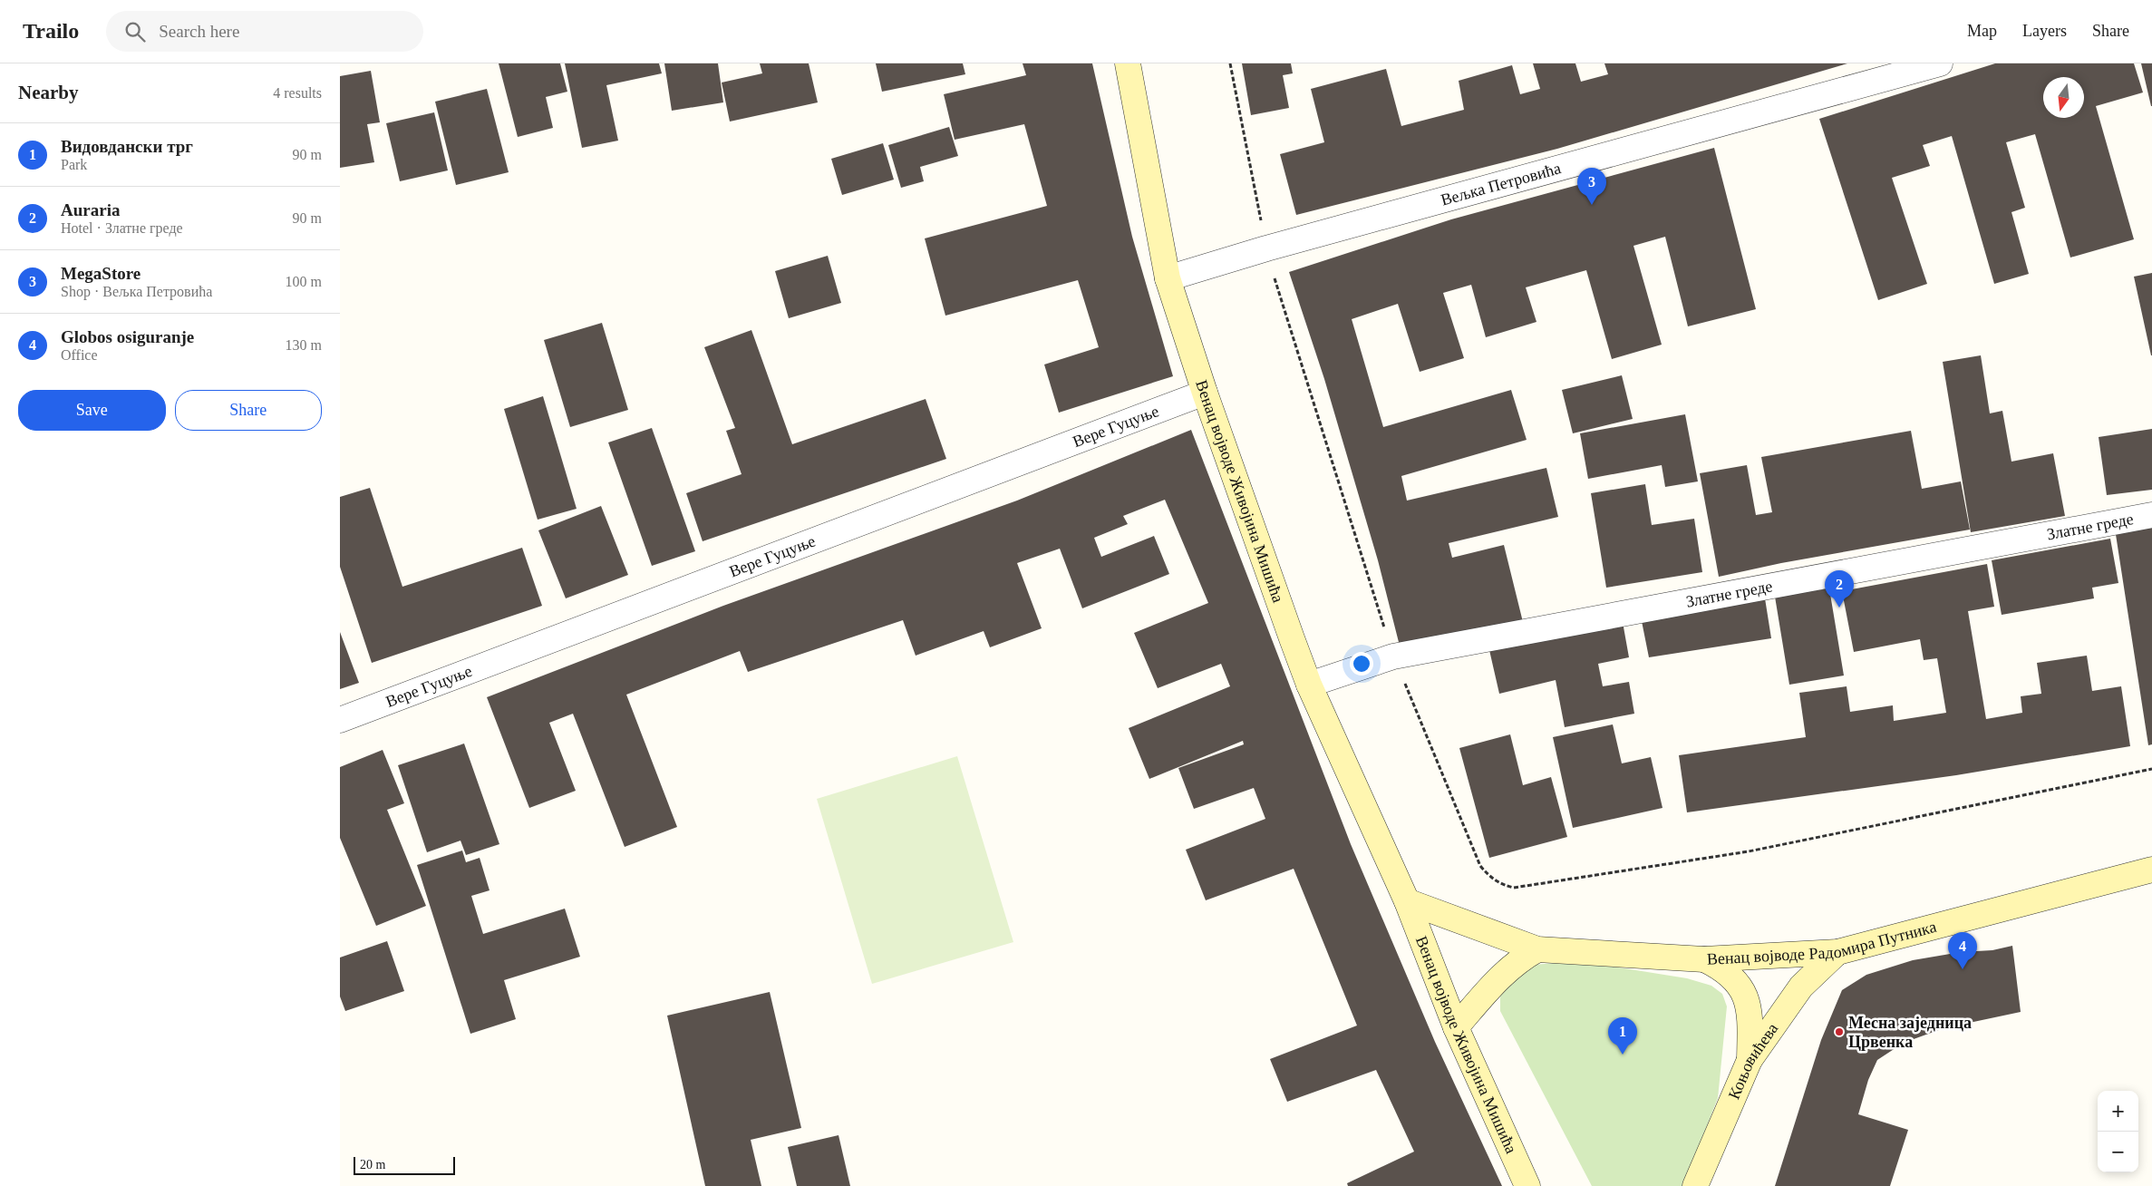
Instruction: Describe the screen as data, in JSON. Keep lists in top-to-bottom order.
{
  "streets": {
    "main road": ["Венац војводе Живојина Мишића", "Венац војводе Радомира Путника", "Коњовићева"],
    "street": ["Вељка Петровића", "Вере Гуцуње", "Златне греде"]
  },
  "crossings": [
    ["Вељка Петровића", "Венац војводе Живојина Мишића"],
    ["Вере Гуцуње", "Венац војводе Живојина Мишића"],
    ["Венац војводе Живојина Мишића", "Златне греде"],
    ["Венац војводе Живојина Мишића", "Венац војводе Радомира Путника"],
    ["Венац војводе Радомира Путника", "Коњовићева"]
  ],
  "places": ["Месна заједница Црвенка"],
  "scale_bar": "20 m",
  "north": "bottom",
  "page": {
    "header": "Trailo",
    "search": "Search here",
    "nav": ["Map", "Layers", "Share"],
    "heading": ["Nearby", "4 results"],
    "list": [
      {
        "mark": "1",
        "name": "Видовдански трг",
        "note": "Park",
        "value": "90 m"
      },
      {
        "mark": "2",
        "name": "Auraria",
        "note": "Hotel · Златне греде",
        "value": "90 m"
      },
      {
        "mark": "3",
        "name": "MegaStore",
        "note": "Shop · Вељка Петровића",
        "value": "100 m"
      },
      {
        "mark": "4",
        "name": "Globos osiguranje",
        "note": "Office",
        "value": "130 m"
      }
    ],
    "pins": [
      "3",
      "2",
      "4",
      "1"
    ],
    "buttons": ["Save", "Share"],
    "map_buttons": ["+", "−"],
    "scale": "20 m"
  }
}
